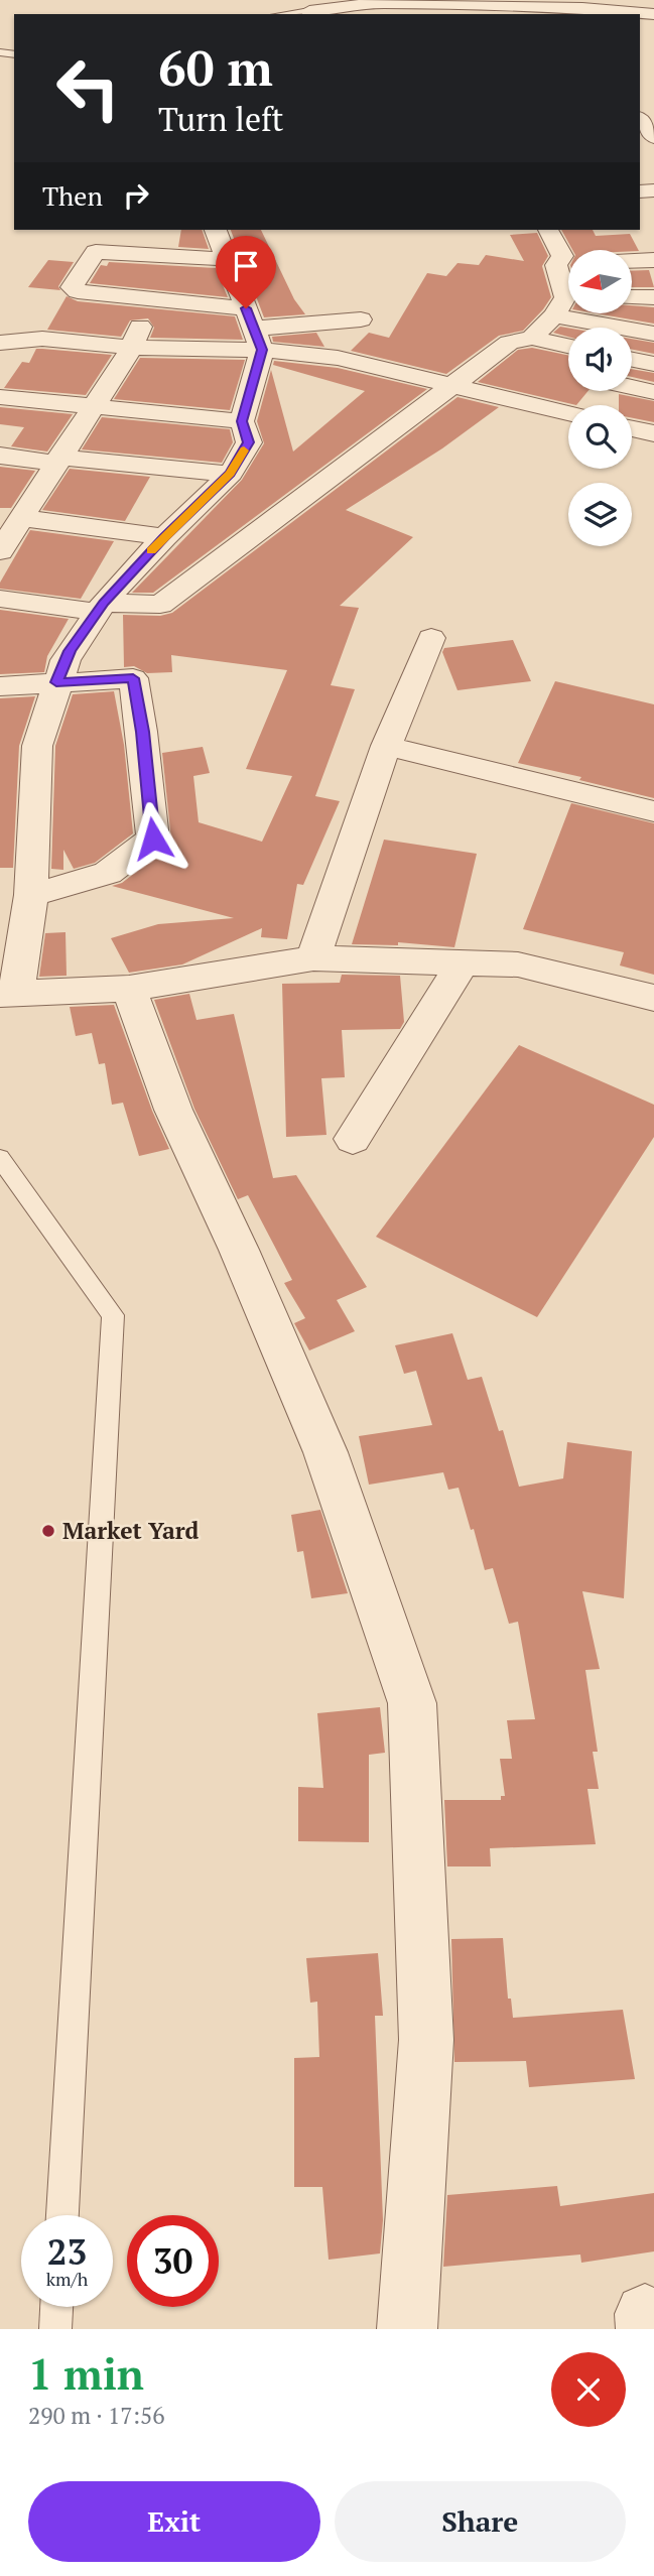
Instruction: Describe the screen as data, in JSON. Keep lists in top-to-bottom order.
{
  "places": ["Market Yard"],
  "north": "left",
  "page": {
    "turn": ["60 m", "Turn left"],
    "then": "Then",
    "speed": "23 km/h",
    "limit": "30",
    "heading": ["1 min", "290 m · 17:56"],
    "buttons": ["Exit", "Share"]
  }
}
